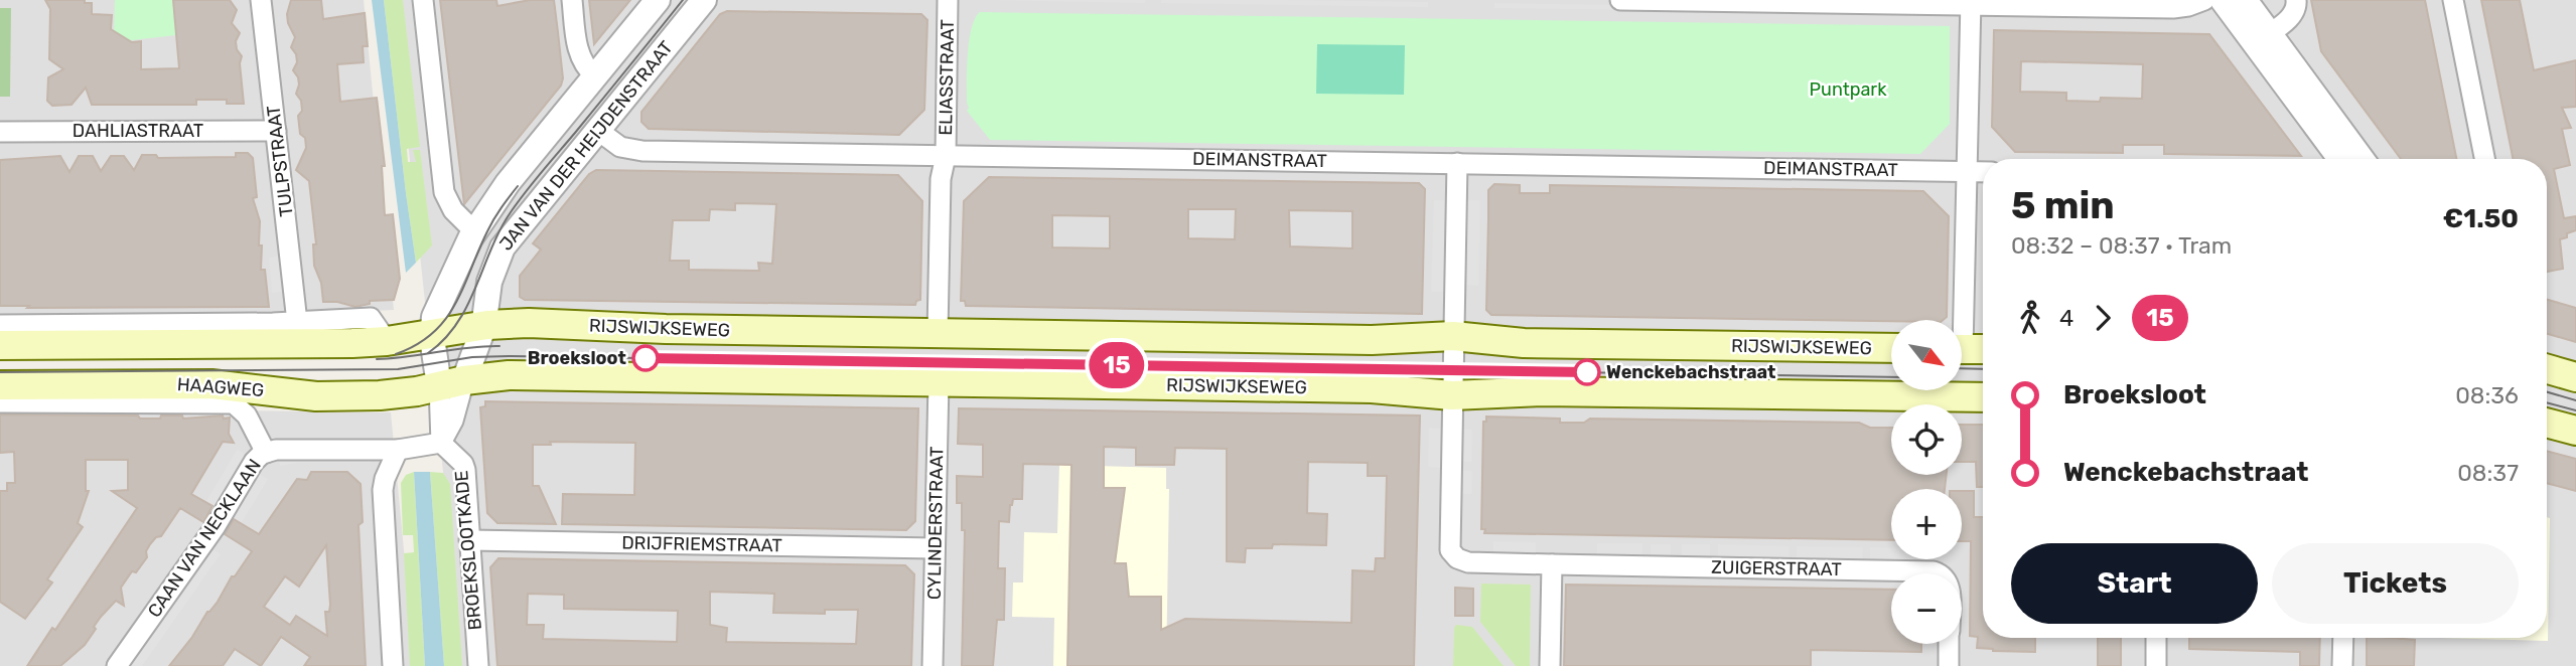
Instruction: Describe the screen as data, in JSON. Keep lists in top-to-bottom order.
{
  "streets": {
    "main road": ["RIJSWIJKSEWEG", "HAAGWEG"],
    "street": [
      "ELIASSTRAAT",
      "DAHLIASTRAAT",
      "JAN VAN DER HEIJDENSTRAAT",
      "DEIMANSTRAAT",
      "TULPSTRAAT",
      "CYLINDERSTRAAT",
      "CAAN VAN NECKLAAN",
      "DRIJFRIEMSTRAAT",
      "BROEKSLOOTKADE",
      "ZUIGERSTRAAT"
    ]
  },
  "crossings": [
    ["ELIASSTRAAT", "DEIMANSTRAAT"],
    ["ELIASSTRAAT", "RIJSWIJKSEWEG"],
    ["DAHLIASTRAAT", "TULPSTRAAT"],
    ["JAN VAN DER HEIJDENSTRAAT", "DEIMANSTRAAT"],
    ["JAN VAN DER HEIJDENSTRAAT", "RIJSWIJKSEWEG"],
    ["JAN VAN DER HEIJDENSTRAAT", "HAAGWEG"],
    ["RIJSWIJKSEWEG", "HAAGWEG"],
    ["RIJSWIJKSEWEG", "CYLINDERSTRAAT"],
    ["HAAGWEG", "CAAN VAN NECKLAAN"],
    ["CYLINDERSTRAAT", "DRIJFRIEMSTRAAT"],
    ["DRIJFRIEMSTRAAT", "BROEKSLOOTKADE"]
  ],
  "parks": ["Puntpark"],
  "places": ["Broeksloot", "Wenckebachstraat"],
  "lines": ["tram line 15"],
  "north": "bottom right",
  "page": {
    "on_map": "15",
    "heading": ["5 min", "08:32 – 08:37 · Tram", "€1.50"],
    "legs": ["4", "15"],
    "map_buttons": ["+", "−"],
    "list": [
      {
        "name": "Broeksloot",
        "value": "08:36"
      },
      {
        "name": "Wenckebachstraat",
        "value": "08:37"
      }
    ],
    "buttons": ["Start", "Tickets"]
  }
}
